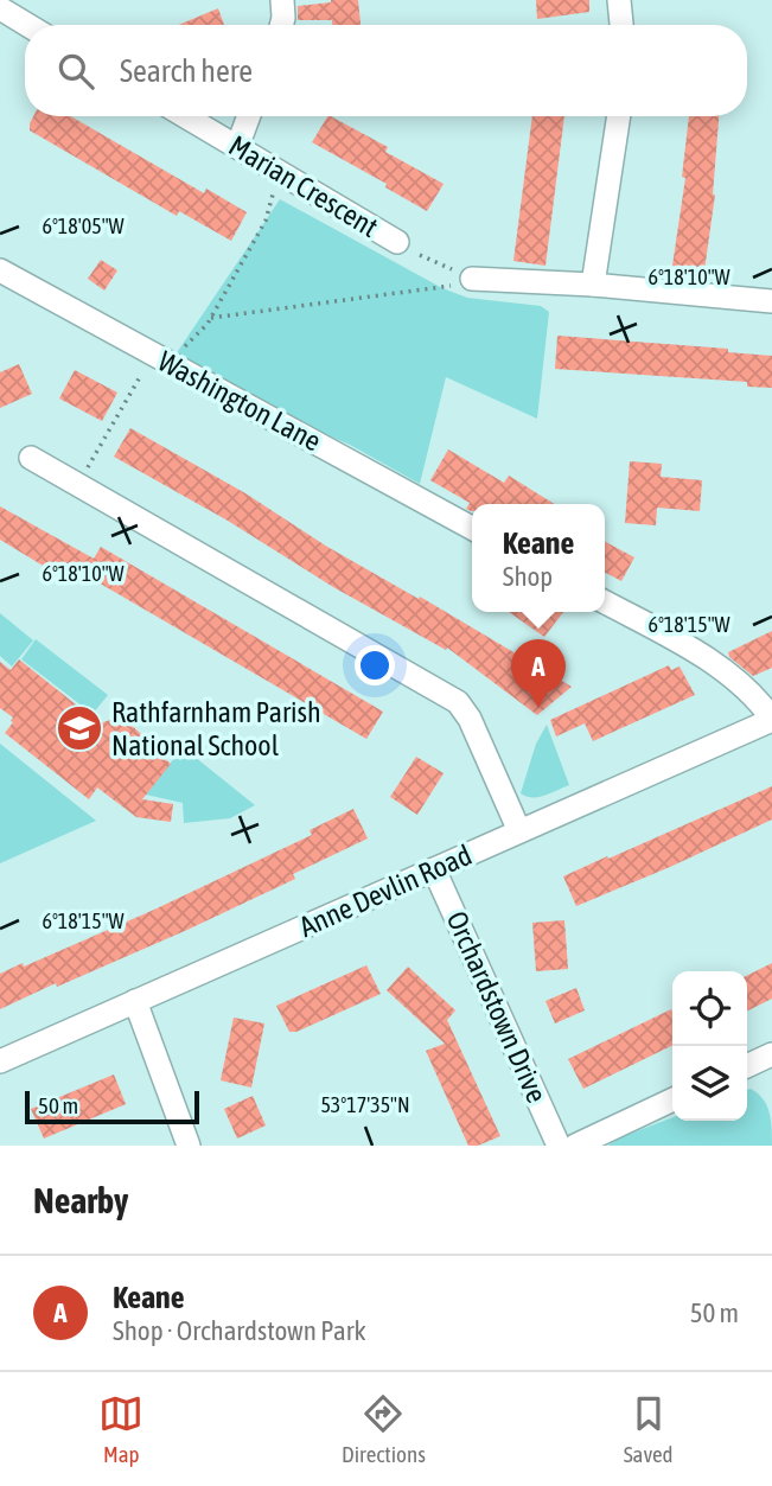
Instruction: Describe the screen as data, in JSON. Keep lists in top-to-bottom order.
{
  "streets": {
    "street": [
      "Marian Crescent",
      "Washington Lane",
      "Anne Devlin Road",
      "Orchardstown Drive"
    ]
  },
  "crossings": [
    ["Anne Devlin Road", "Orchardstown Drive"]
  ],
  "places": {
    "school or university": ["Rathfarnham Parish National School"]
  },
  "scale_bar": "50 m",
  "page": {
    "search": "Search here",
    "popup": ["Keane", "Shop"],
    "pins": "A",
    "scale": "50 m",
    "heading": "Nearby",
    "list": [
      {
        "mark": "A",
        "name": "Keane",
        "note": "Shop · Orchardstown Park",
        "value": "50 m"
      }
    ],
    "nav": ["Map", "Directions", "Saved"]
  },
  "coordinates": [
    "6°18'05\"W",
    "6°18'10\"W",
    "6°18'15\"W",
    "53°17'35\"N"
  ]
}
